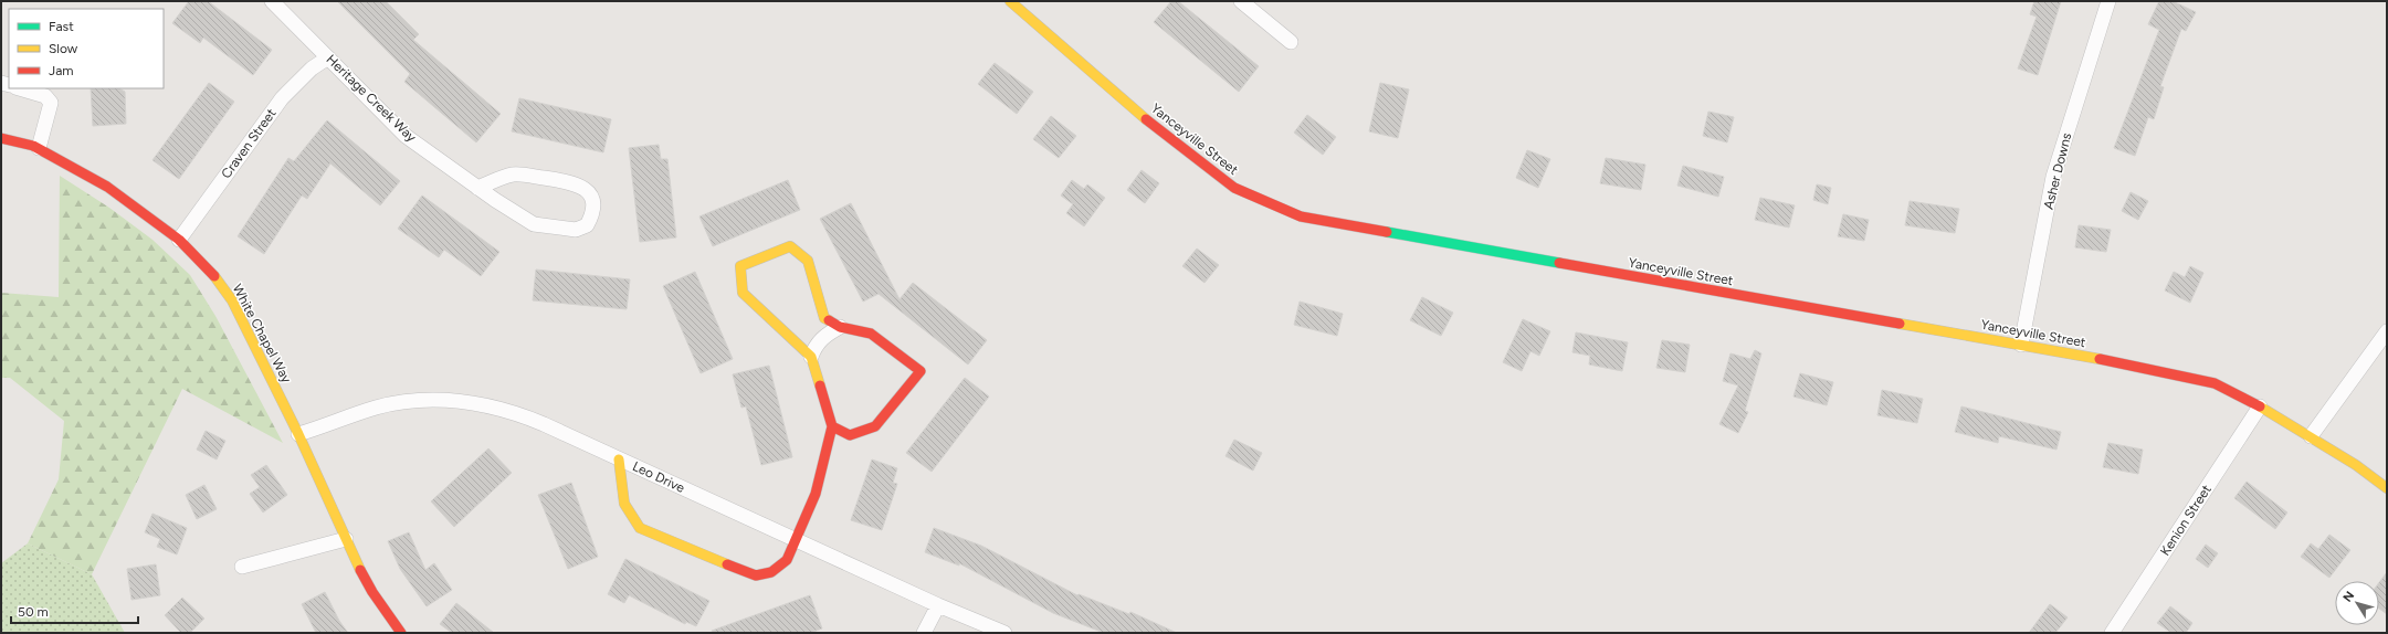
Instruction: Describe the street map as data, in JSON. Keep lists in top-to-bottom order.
{
  "streets": {
    "street": [
      "Heritage Creek Way",
      "Yanceyville Street",
      "Craven Street",
      "Asher Downs",
      "White Chapel Way",
      "Leo Drive",
      "Kenion Street"
    ]
  },
  "crossings": [
    ["Heritage Creek Way", "Craven Street"],
    ["Yanceyville Street", "Asher Downs"],
    ["Yanceyville Street", "Kenion Street"],
    ["Craven Street", "White Chapel Way"],
    ["White Chapel Way", "Leo Drive"]
  ],
  "legend": ["Fast", "Slow", "Jam"],
  "scale_bar": "50 m",
  "north": "top left"
}
